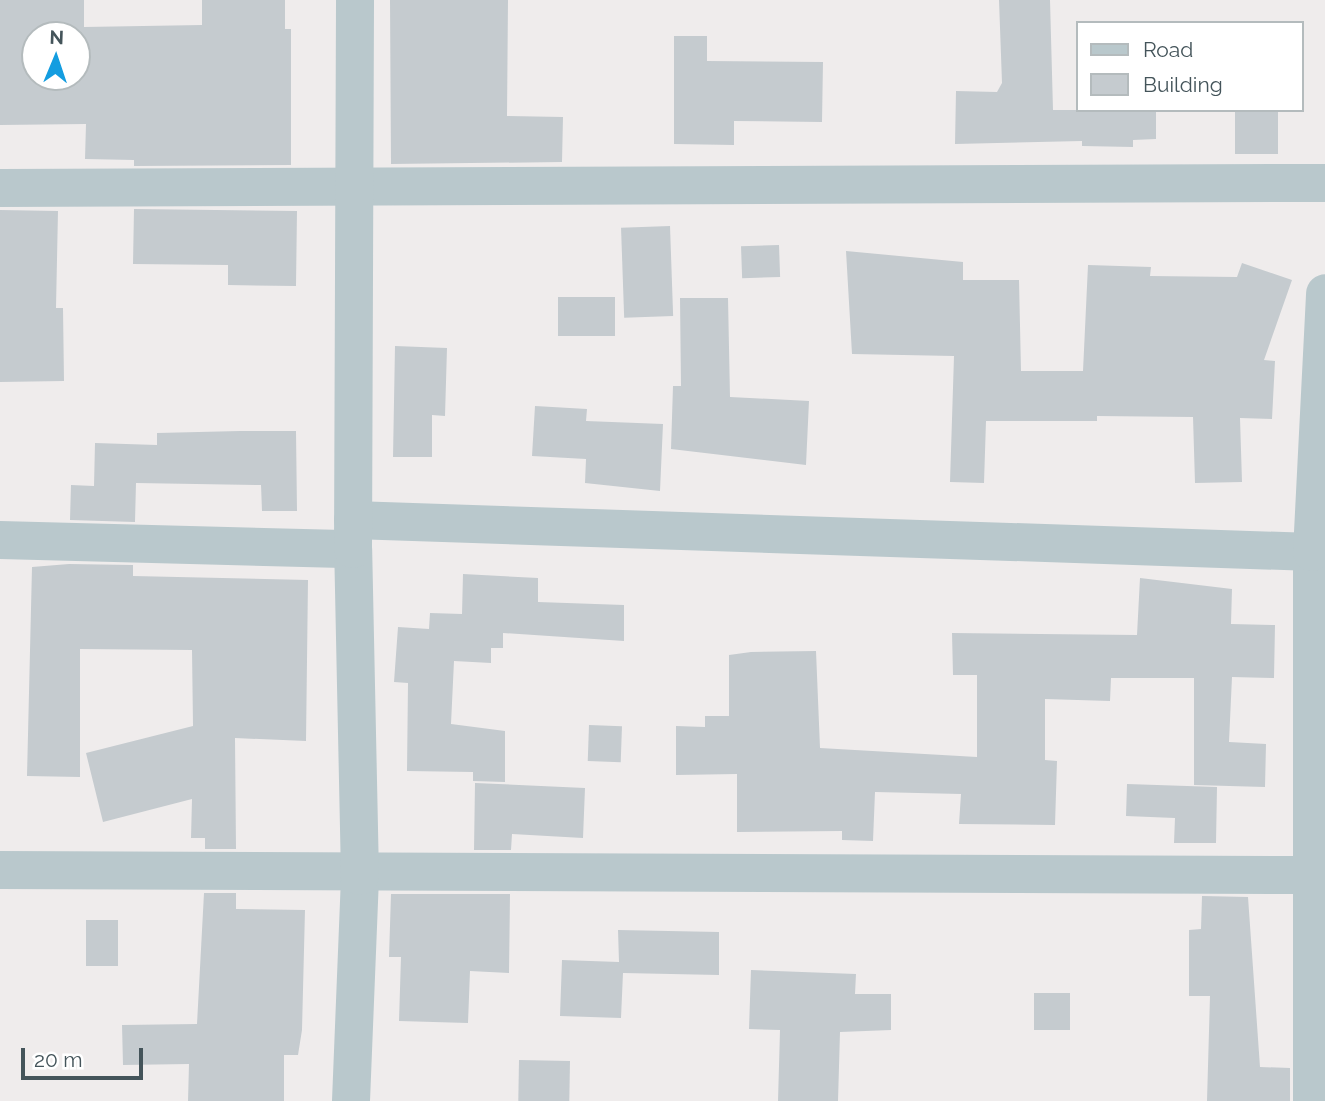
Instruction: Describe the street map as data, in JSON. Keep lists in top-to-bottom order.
{
  "legend": ["Road", "Building"],
  "scale_bar": "20 m",
  "north": "top"
}
